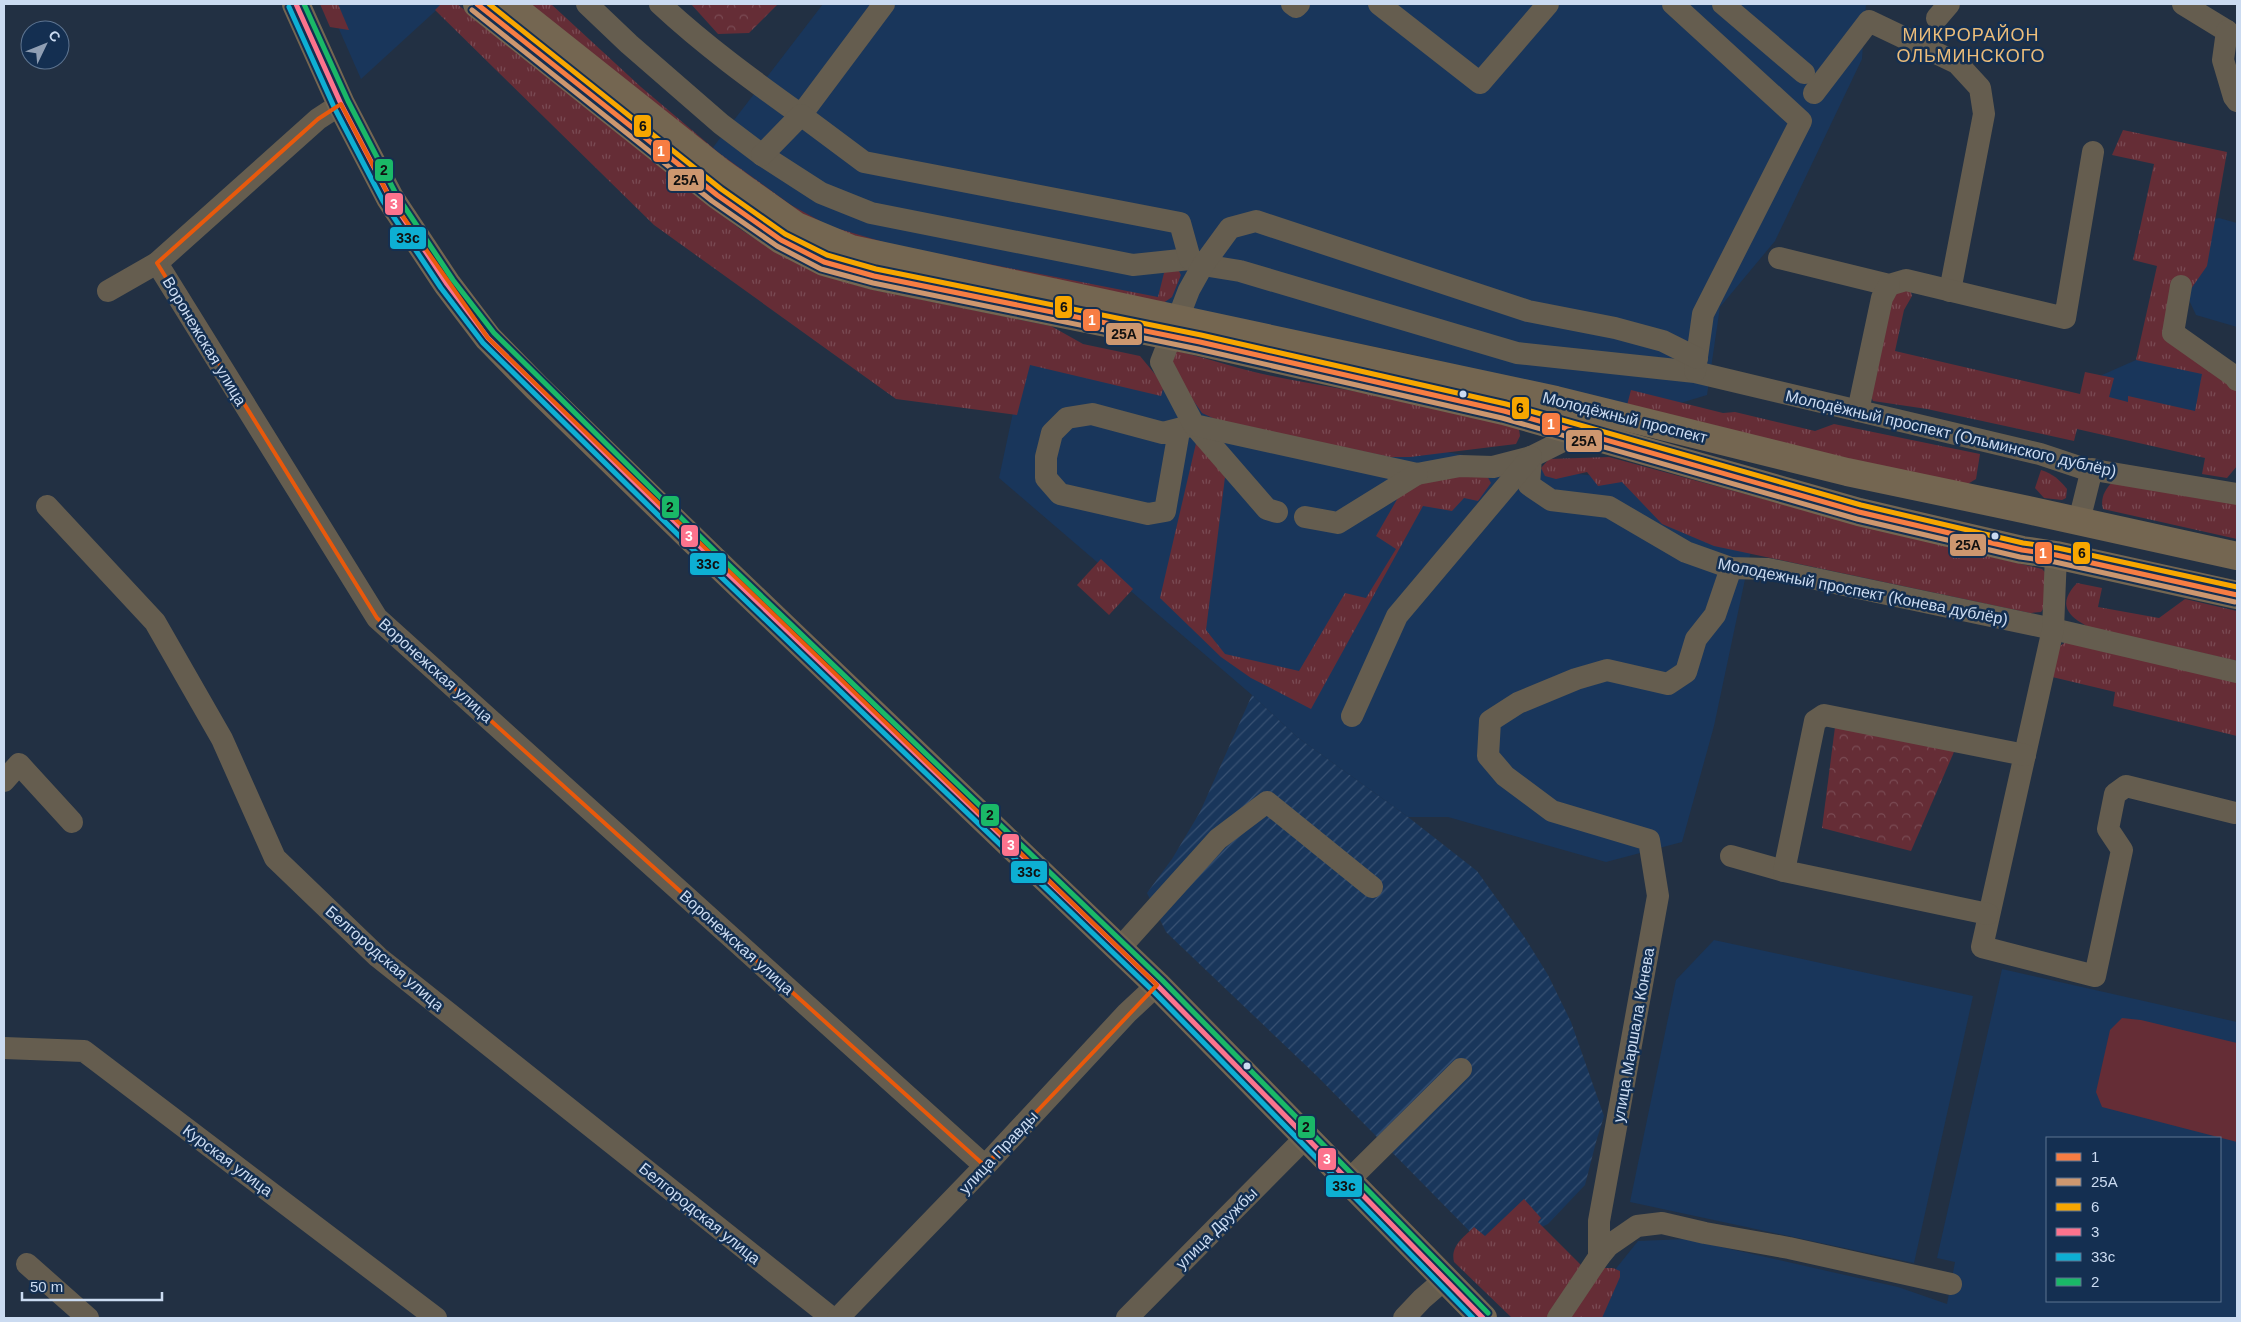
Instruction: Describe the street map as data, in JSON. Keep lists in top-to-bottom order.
{
  "streets": {
    "main road": ["Молодёжный проспект"],
    "street": [
      "Воронежская улица",
      "Молодёжный проспект (Ольминского дублёр)",
      "Молодежный проспект (Конева дублёр)",
      "Белгородская улица",
      "улица Маршала Конева",
      "улица Правды",
      "Курская улица",
      "улица Дружбы"
    ]
  },
  "crossings": [
    ["Воронежская улица", "улица Правды"],
    ["Молодежный проспект (Конева дублёр)", "улица Маршала Конева"]
  ],
  "districts": ["МИКРОРАЙОН ОЛЬМИНСКОГО"],
  "lines": [
    "transit line 1",
    "transit line 6",
    "transit line 3",
    "transit line 2",
    "transit line 33с",
    "transit line 25А"
  ],
  "legend": [
    "1",
    "25А",
    "6",
    "3",
    "33с",
    "2"
  ],
  "scale_bar": "50 m",
  "north": "top right"
}
